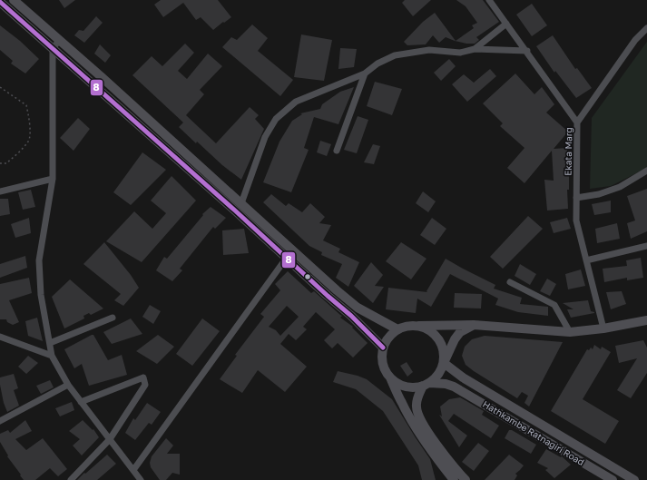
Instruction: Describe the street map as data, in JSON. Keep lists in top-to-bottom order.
{
  "streets": {
    "main road": ["Hathkambe Ratnagiri Road"],
    "street": ["Ekata Marg"]
  },
  "lines": ["transit line 8"]
}
